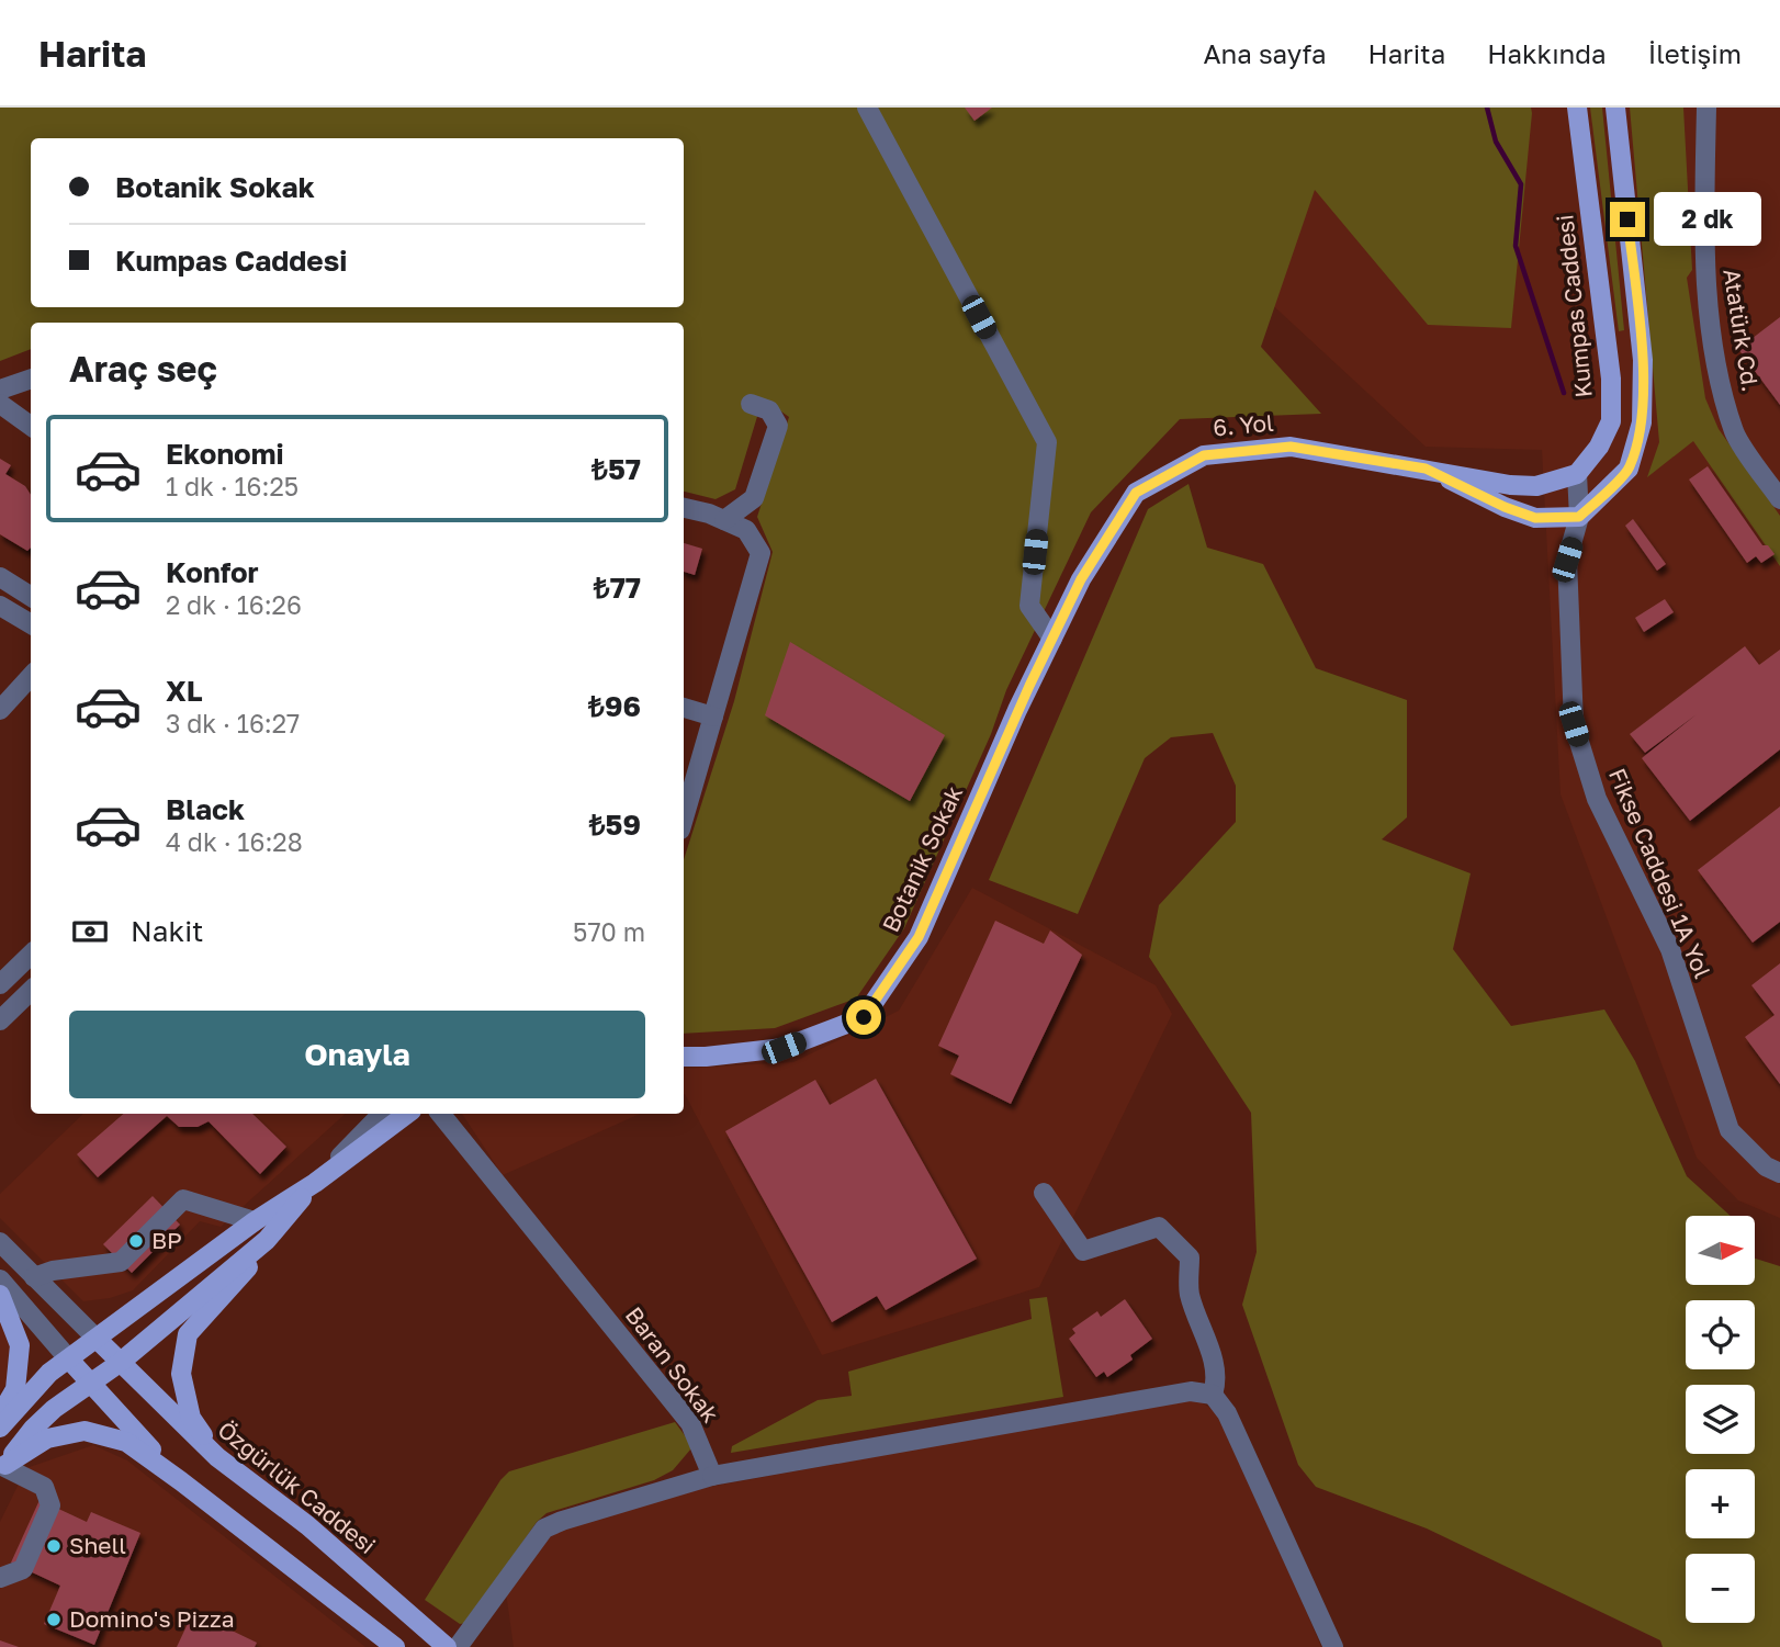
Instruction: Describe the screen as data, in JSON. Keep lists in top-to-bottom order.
{
  "streets": {
    "main road": [
      "Kumpas Caddesi",
      "6. Yol",
      "Botanik Sokak",
      "Özgürlük Caddesi"
    ],
    "street": ["Atatürk Cd.", "Fikse Caddesi 1A Yol", "Baran Sokak"]
  },
  "crossings": [
    ["Kumpas Caddesi", "Fikse Caddesi 1A Yol"],
    ["6. Yol", "Botanik Sokak"]
  ],
  "places": ["BP", "Shell", "Domino's Pizza"],
  "north": "right",
  "page": {
    "header": "Harita",
    "nav": [
      "Ana sayfa",
      "Harita",
      "Hakkında",
      "İletişim"
    ],
    "banner": ["Botanik Sokak", "Kumpas Caddesi"],
    "bubble": "2 dk",
    "heading": "Araç seç",
    "list": [
      {
        "name": "Ekonomi",
        "note": "1 dk · 16:25",
        "value": "₺57"
      },
      {
        "name": "Konfor",
        "note": "2 dk · 16:26",
        "value": "₺77"
      },
      {
        "name": "XL",
        "note": "3 dk · 16:27",
        "value": "₺96"
      },
      {
        "name": "Black",
        "note": "4 dk · 16:28",
        "value": "₺59"
      }
    ],
    "pay": ["Nakit", "570 m"],
    "buttons": "Onayla",
    "map_buttons": ["+", "−"]
  }
}
